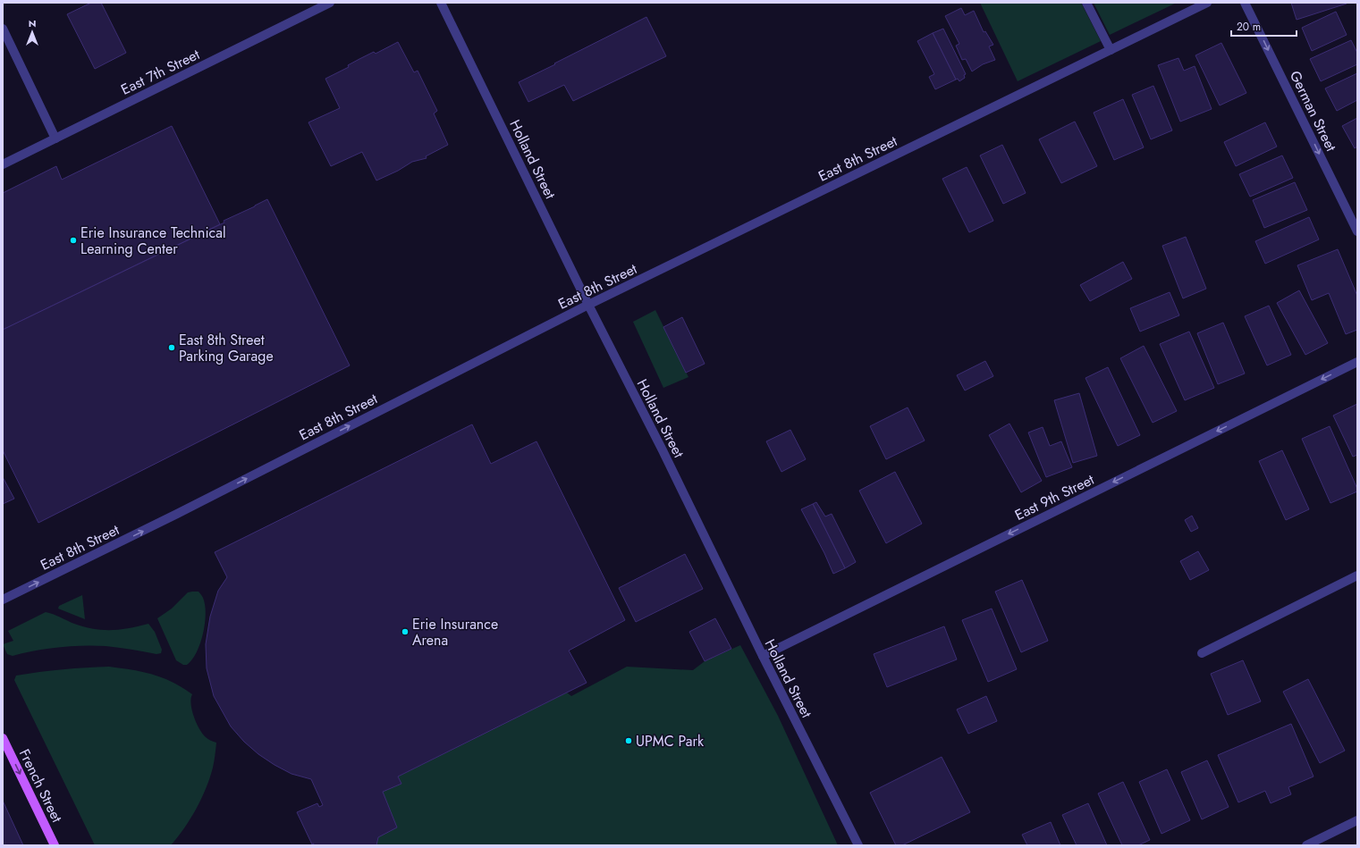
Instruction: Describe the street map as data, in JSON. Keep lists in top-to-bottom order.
{
  "streets": {
    "main road": ["French Street"],
    "street": [
      "East 7th Street",
      "German Street",
      "East 8th Street",
      "Holland Street",
      "East 9th Street"
    ]
  },
  "crossings": [
    ["East 8th Street", "Holland Street"],
    ["Holland Street", "East 9th Street"]
  ],
  "one_way": [
    "German Street",
    "East 8th Street",
    "East 9th Street",
    "French Street"
  ],
  "places": [
    "Erie Insurance Technical Learning Center",
    "East 8th Street Parking Garage",
    "Erie Insurance Arena",
    "UPMC Park"
  ],
  "scale_bar": "20 m",
  "north": "top"
}
